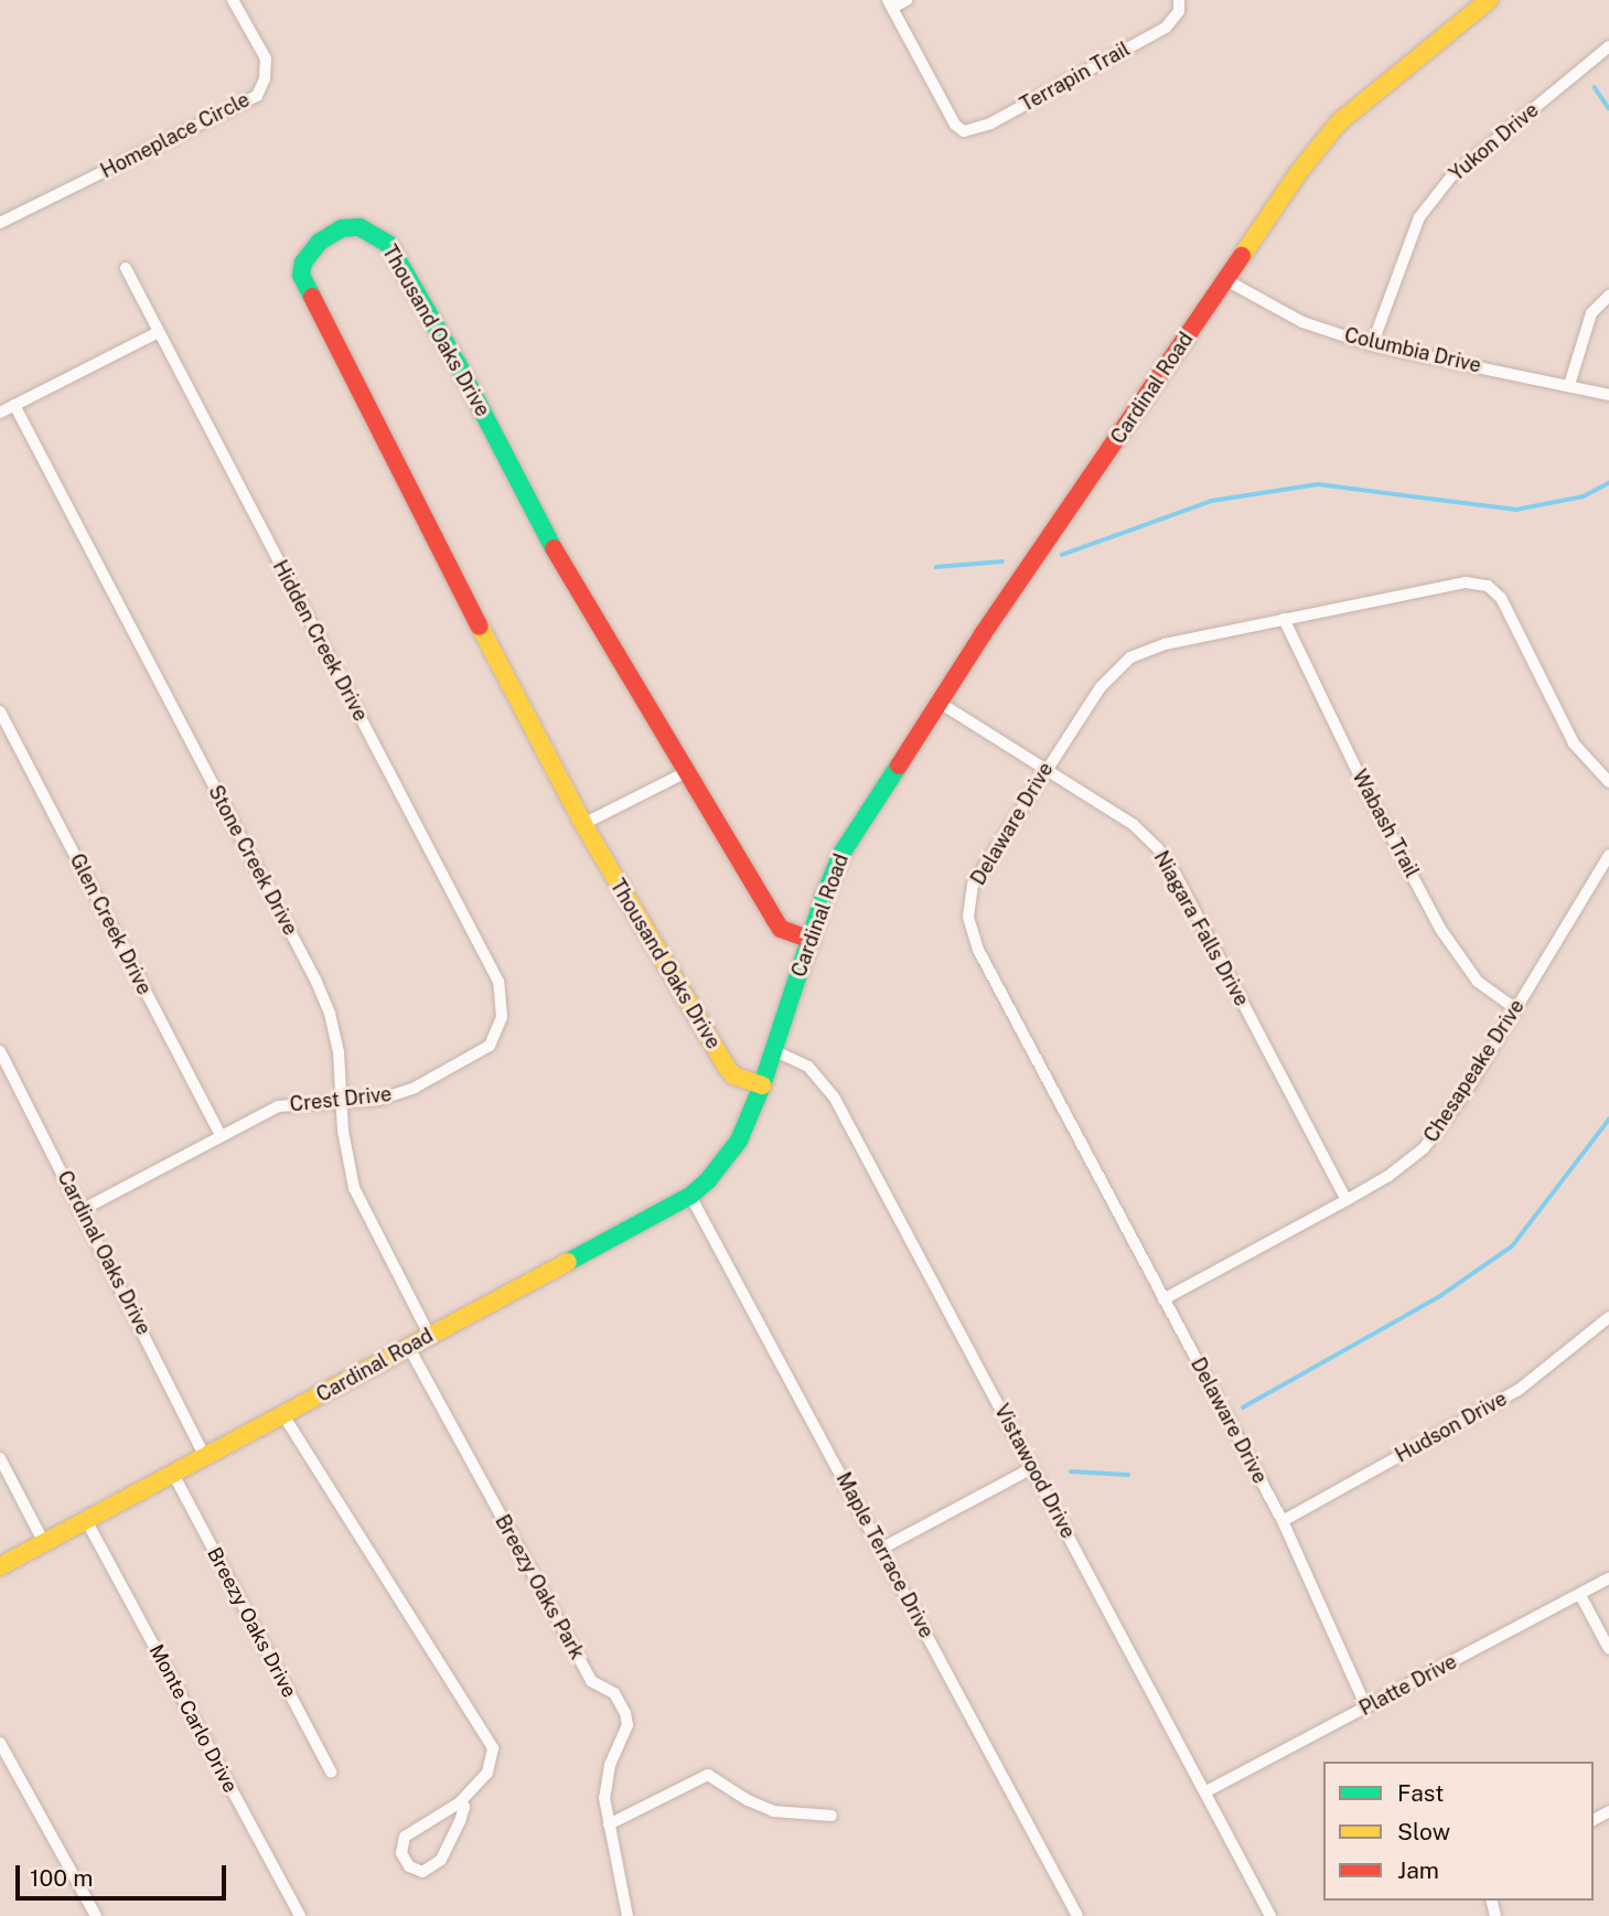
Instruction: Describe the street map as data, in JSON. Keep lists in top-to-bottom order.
{
  "streets": {
    "street": [
      "Terrapin Trail",
      "Homeplace Circle",
      "Yukon Drive",
      "Thousand Oaks Drive",
      "Columbia Drive",
      "Cardinal Road",
      "Hidden Creek Drive",
      "Delaware Drive",
      "Wabash Trail",
      "Stone Creek Drive",
      "Glen Creek Drive",
      "Niagara Falls Drive",
      "Chesapeake Drive",
      "Crest Drive",
      "Cardinal Oaks Drive",
      "Hudson Drive",
      "Vistawood Drive",
      "Maple Terrace Drive",
      "Breezy Oaks Park",
      "Breezy Oaks Drive",
      "Platte Drive",
      "Monte Carlo Drive"
    ]
  },
  "crossings": [
    ["Yukon Drive", "Columbia Drive"],
    ["Thousand Oaks Drive", "Cardinal Road"],
    ["Columbia Drive", "Cardinal Road"],
    ["Cardinal Road", "Stone Creek Drive"],
    ["Cardinal Road", "Niagara Falls Drive"],
    ["Cardinal Road", "Cardinal Oaks Drive"],
    ["Cardinal Road", "Vistawood Drive"],
    ["Cardinal Road", "Maple Terrace Drive"],
    ["Cardinal Road", "Breezy Oaks Park"],
    ["Cardinal Road", "Breezy Oaks Drive"],
    ["Cardinal Road", "Monte Carlo Drive"],
    ["Hidden Creek Drive", "Crest Drive"],
    ["Delaware Drive", "Wabash Trail"],
    ["Delaware Drive", "Niagara Falls Drive"],
    ["Delaware Drive", "Chesapeake Drive"],
    ["Delaware Drive", "Hudson Drive"],
    ["Delaware Drive", "Platte Drive"],
    ["Wabash Trail", "Chesapeake Drive"],
    ["Stone Creek Drive", "Crest Drive"],
    ["Glen Creek Drive", "Crest Drive"],
    ["Niagara Falls Drive", "Chesapeake Drive"],
    ["Crest Drive", "Cardinal Oaks Drive"],
    ["Vistawood Drive", "Platte Drive"]
  ],
  "legend": ["Fast", "Slow", "Jam"],
  "scale_bar": "100 m"
}
